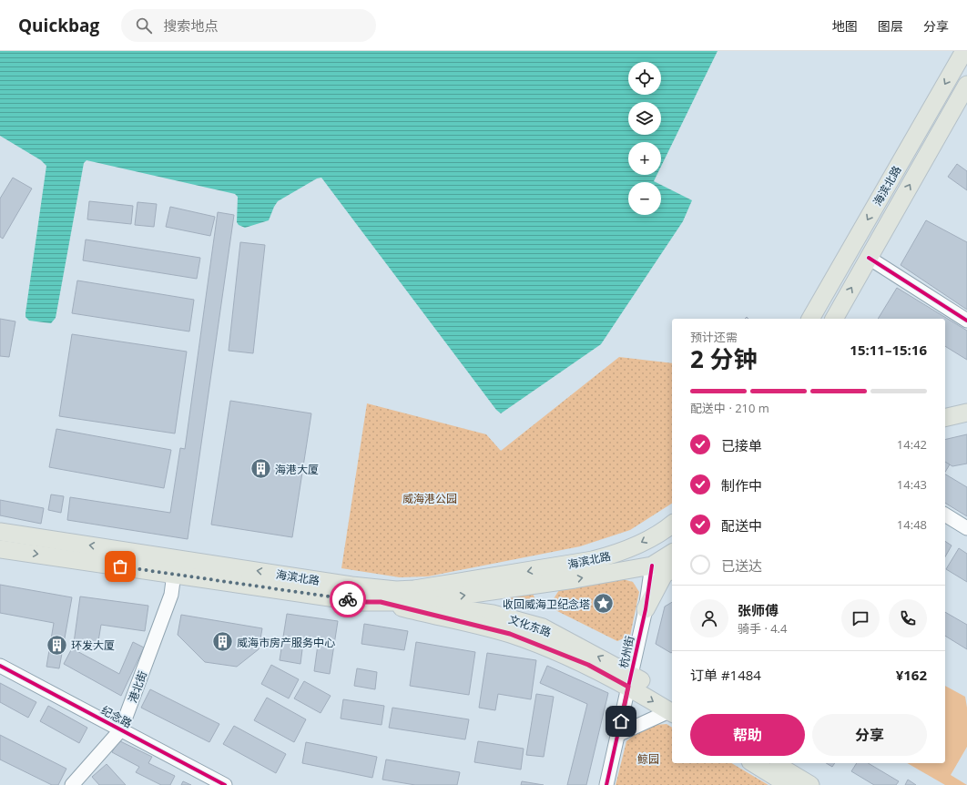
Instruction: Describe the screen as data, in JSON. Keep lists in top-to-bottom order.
{
  "streets": {
    "main road": ["海滨北路", "文化东路"],
    "street": ["杭州街", "港北街", "纪念路"]
  },
  "crossings": [
    ["海滨北路", "文化东路"],
    ["海滨北路", "杭州街"],
    ["海滨北路", "港北街"],
    ["文化东路", "杭州街"],
    ["港北街", "纪念路"]
  ],
  "parks": ["威海港公园", "鲸园"],
  "places": {
    "building": ["海港大厦", "威海市房产服务中心", "环发大厦"],
    "place": ["收回威海卫纪念塔"]
  },
  "page": {
    "header": "Quickbag",
    "search": "搜索地点",
    "nav": ["地图", "图层", "分享"],
    "map_buttons": ["+", "−"],
    "heading": ["2 分钟", "预计还需", "15:11–15:16"],
    "panel": [
      "张师傅",
      "骑手 · 4.4",
      "订单 #1484",
      "¥162"
    ],
    "bar": "配送中 · 210 m",
    "list": [
      ["已接单", "14:42"],
      ["制作中", "14:43"],
      ["配送中", "14:48"],
      "已送达"
    ],
    "buttons": ["帮助", "分享"]
  }
}
